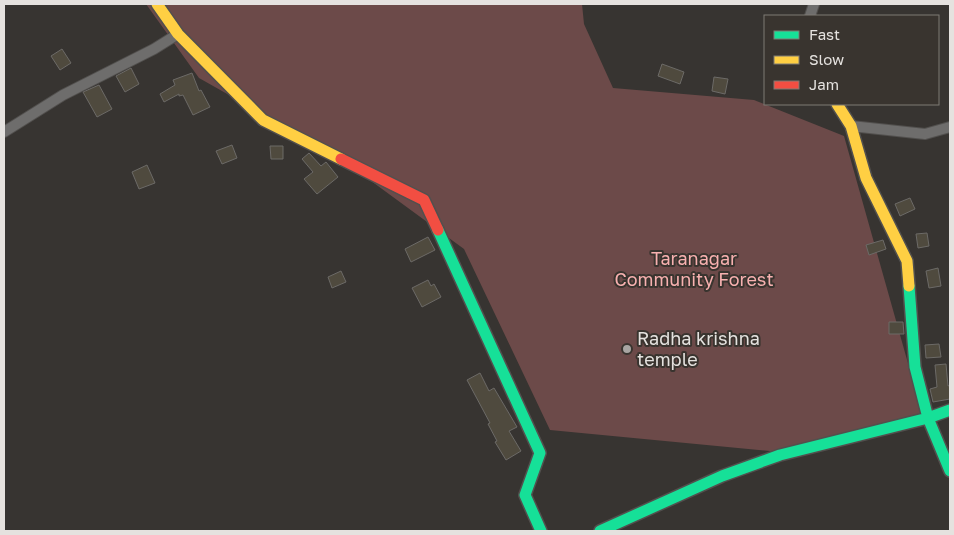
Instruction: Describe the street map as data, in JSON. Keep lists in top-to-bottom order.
{
  "parks": ["Taranagar Community Forest"],
  "places": ["Radha krishna temple"],
  "legend": ["Fast", "Slow", "Jam"]
}
